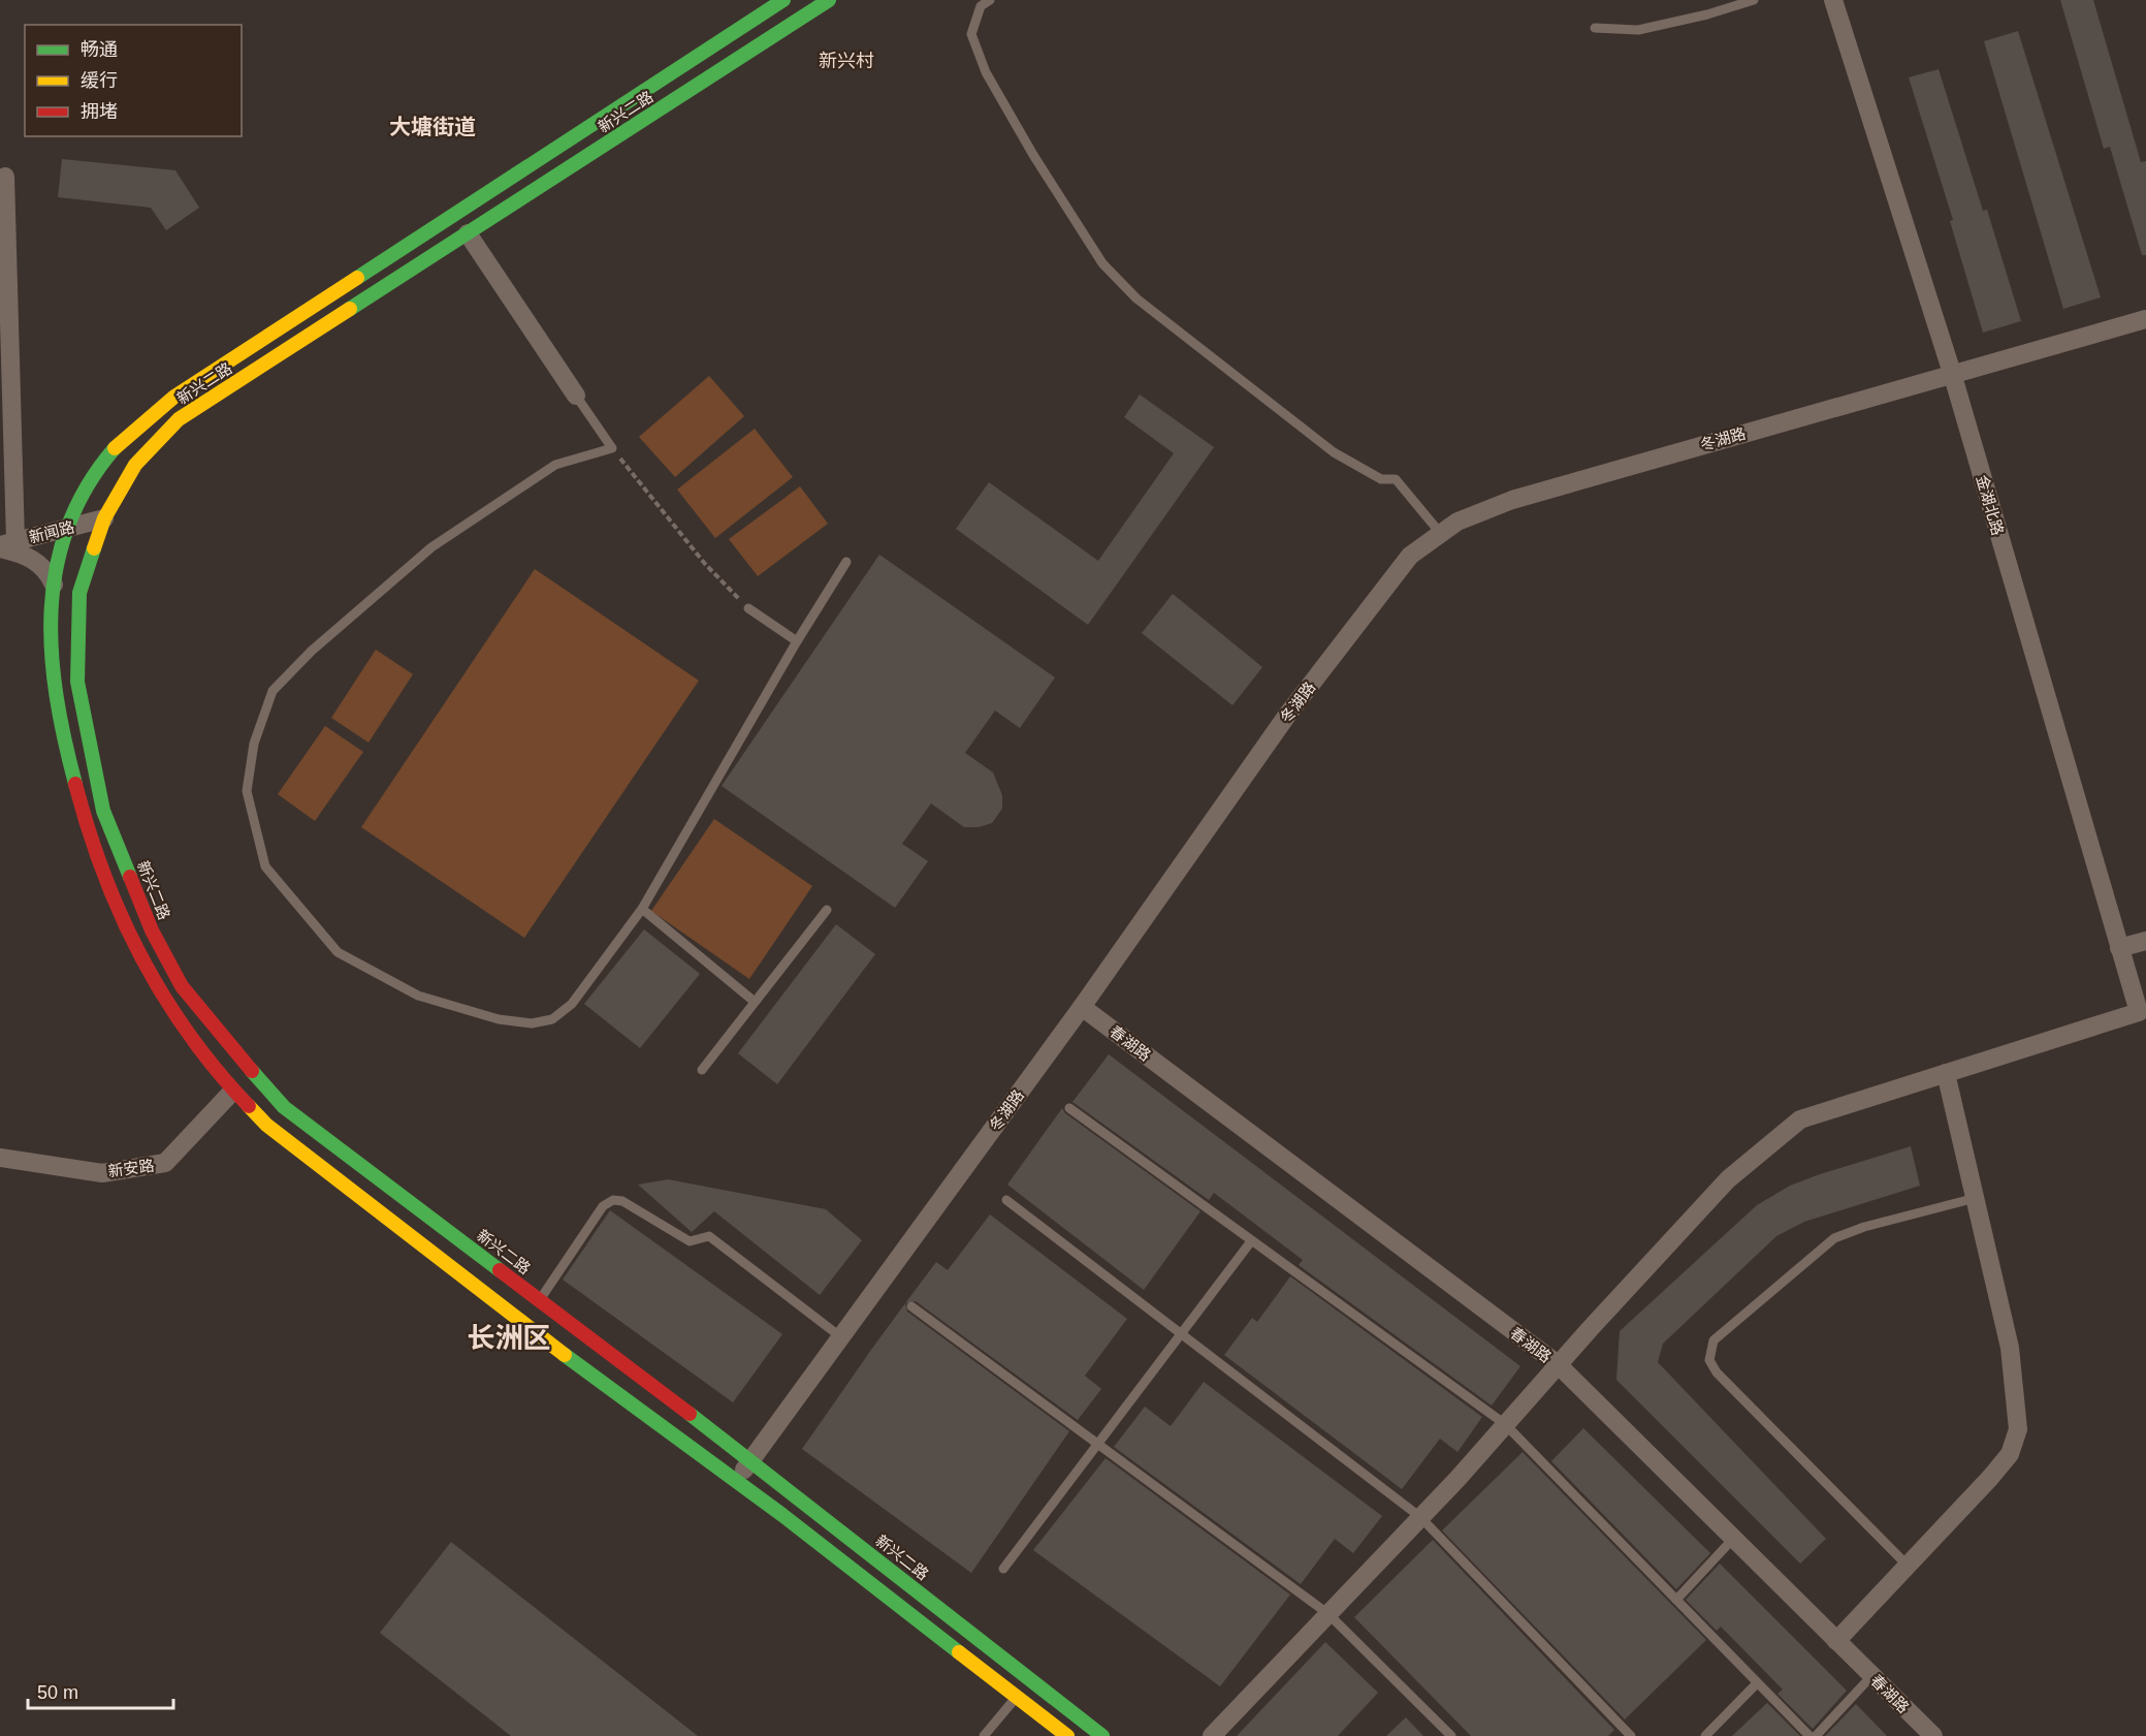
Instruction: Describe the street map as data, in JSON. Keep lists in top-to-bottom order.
{
  "streets": {
    "main road": ["新兴二路"],
    "street": [
      "冬湖路",
      "金湖北路",
      "新闻路",
      "春湖路",
      "新安路"
    ]
  },
  "crossings": [
    ["新兴二路", "冬湖路"],
    ["新兴二路", "新闻路"],
    ["新兴二路", "新安路"],
    ["冬湖路", "金湖北路"],
    ["冬湖路", "春湖路"]
  ],
  "districts": ["新兴村", "大塘街道", "长洲区"],
  "legend": ["畅通", "缓行", "拥堵"],
  "scale_bar": "50 m"
}
